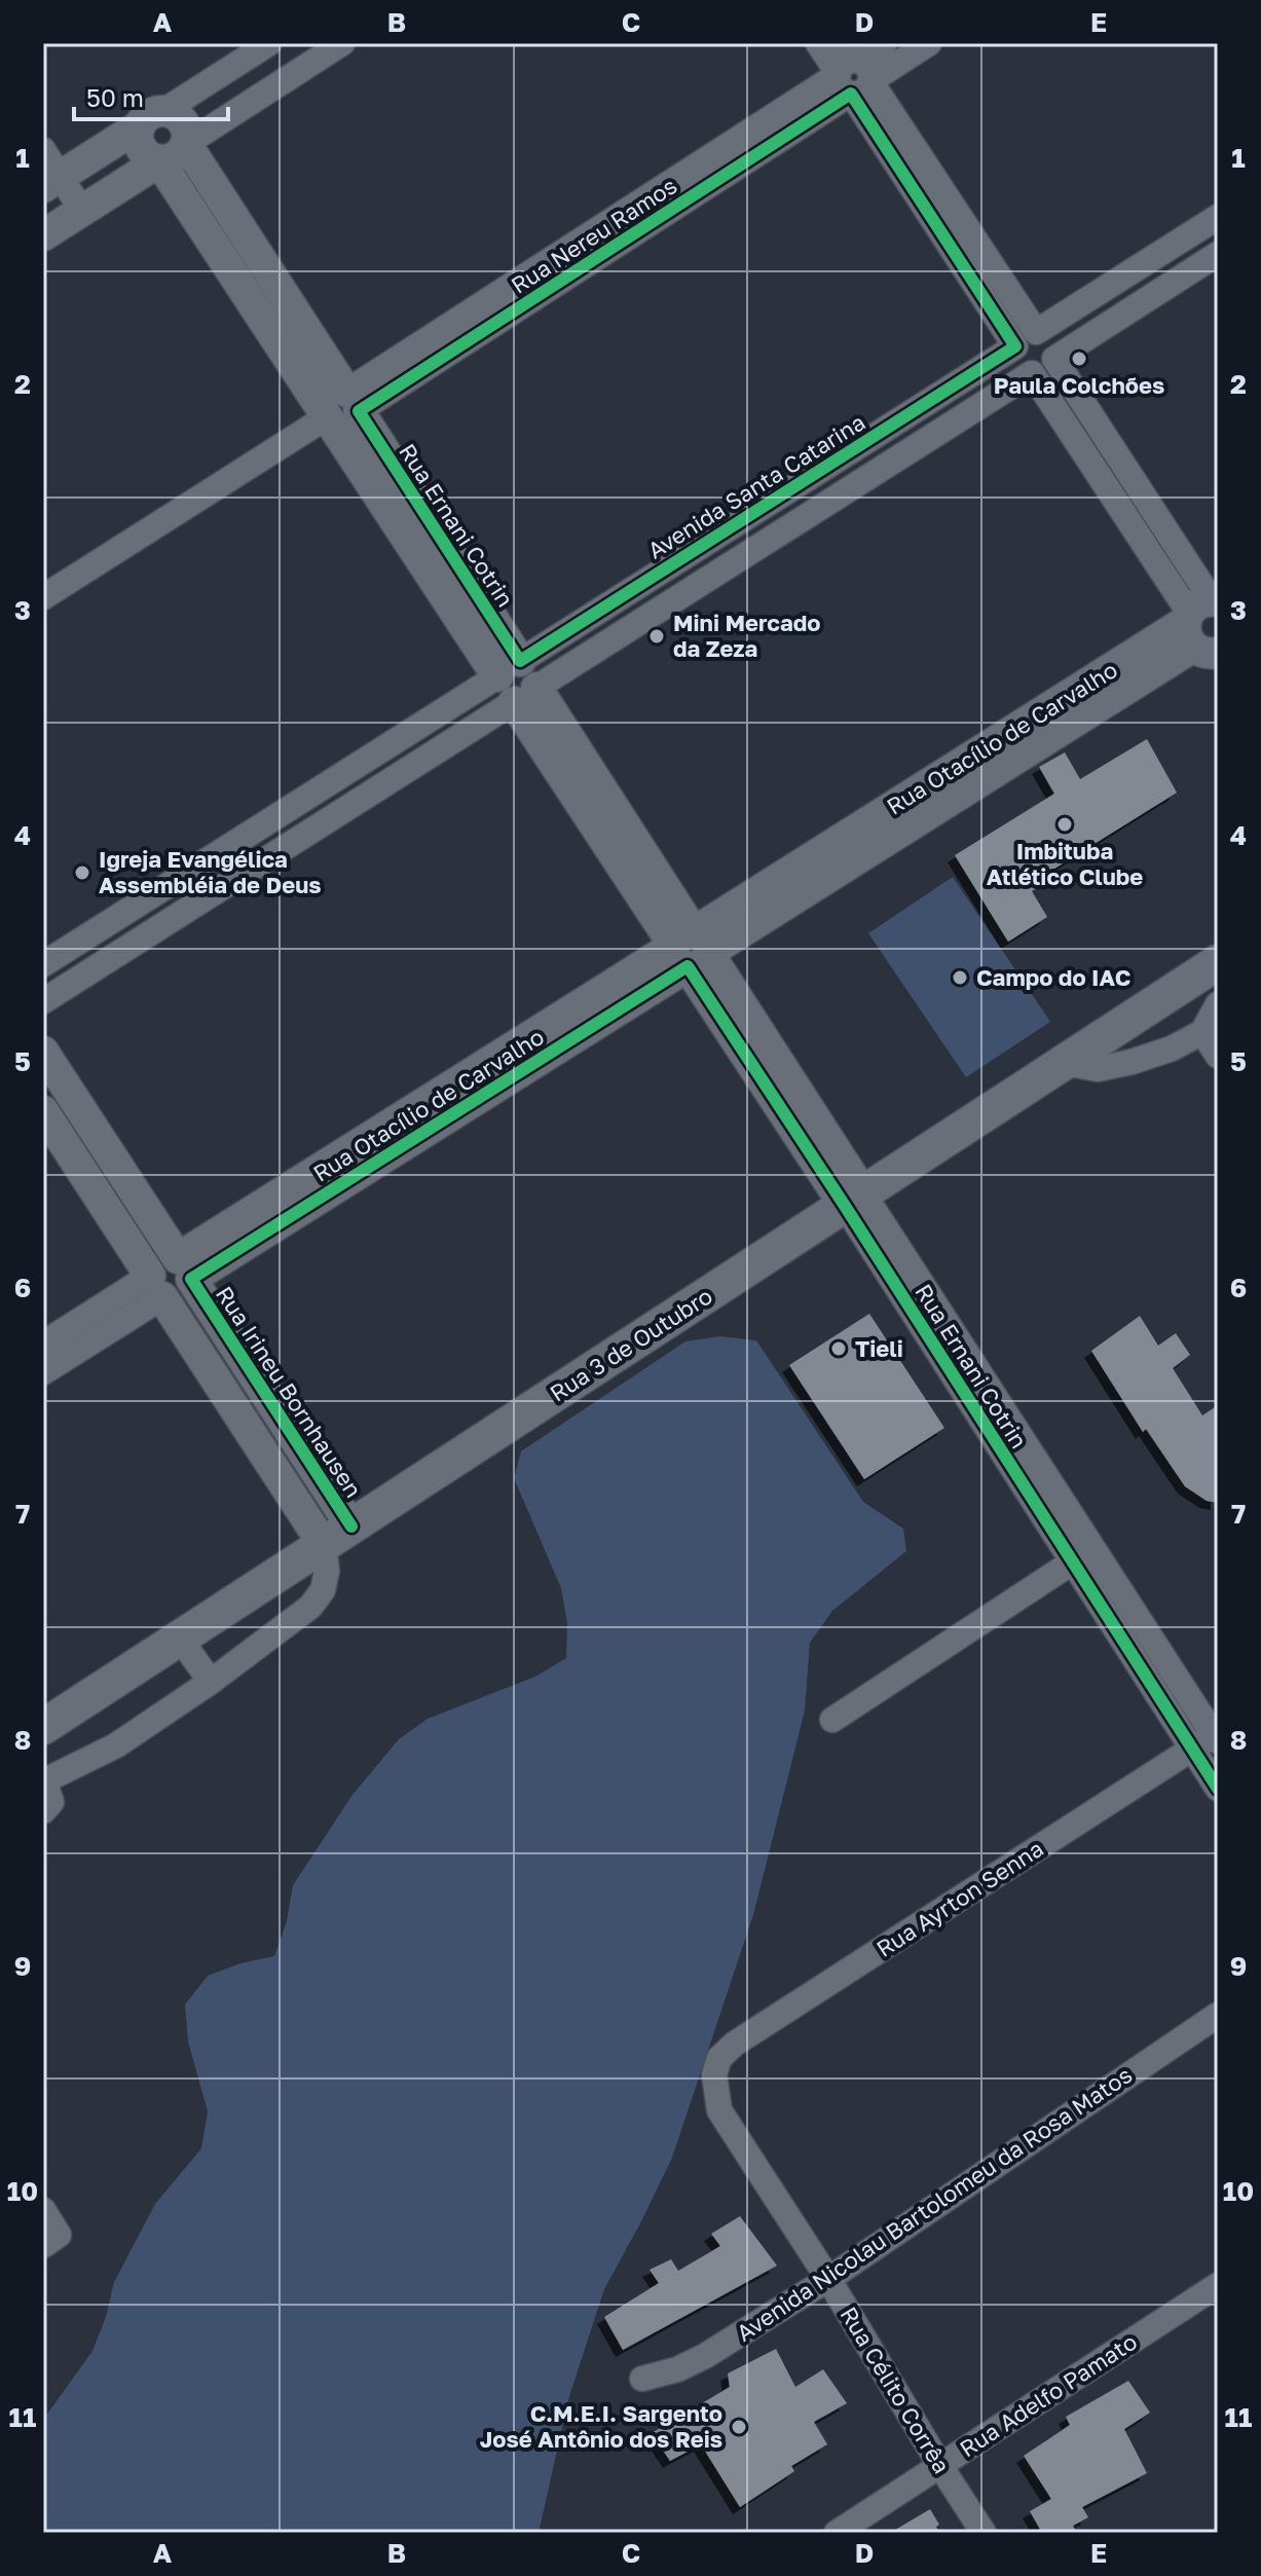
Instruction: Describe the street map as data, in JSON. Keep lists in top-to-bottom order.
{
  "streets": {
    "main road": ["Rua 3 de Outubro"],
    "street": [
      "Rua Nereu Ramos",
      "Avenida Santa Catarina",
      "Rua Ernani Cotrin",
      "Rua Otacílio de Carvalho",
      "Rua Irineu Bornhausen",
      "Rua Ayrton Senna",
      "Avenida Nicolau Bartolomeu da Rosa Matos",
      "Rua Célito Corrêa",
      "Rua Adelfo Pamato"
    ]
  },
  "crossings": [
    ["Rua Nereu Ramos", "Rua Ernani Cotrin"],
    ["Avenida Santa Catarina", "Rua Ernani Cotrin"],
    ["Rua Ernani Cotrin", "Rua Otacílio de Carvalho"],
    ["Rua Ernani Cotrin", "Rua 3 de Outubro"],
    ["Rua Ernani Cotrin", "Rua Ayrton Senna"],
    ["Rua Otacílio de Carvalho", "Rua Irineu Bornhausen"],
    ["Rua 3 de Outubro", "Rua Irineu Bornhausen"],
    ["Rua Ayrton Senna", "Rua Célito Corrêa"],
    ["Avenida Nicolau Bartolomeu da Rosa Matos", "Rua Célito Corrêa"],
    ["Rua Célito Corrêa", "Rua Adelfo Pamato"]
  ],
  "places": [
    "Paula Colchões",
    "Mini Mercado da Zeza",
    "Imbituba Atlético Clube",
    "Igreja Evangélica Assembléia de Deus",
    "Campo do IAC",
    "Tieli",
    "C.M.E.I. Sargento José Antônio dos Reis"
  ],
  "scale_bar": "50 m",
  "grid": {
    "columns": [
      "A",
      "B",
      "C",
      "D",
      "E"
    ],
    "rows": [
      "1",
      "2",
      "3",
      "4",
      "5",
      "6",
      "7",
      "8",
      "9",
      "10",
      "11"
    ]
  }
}
